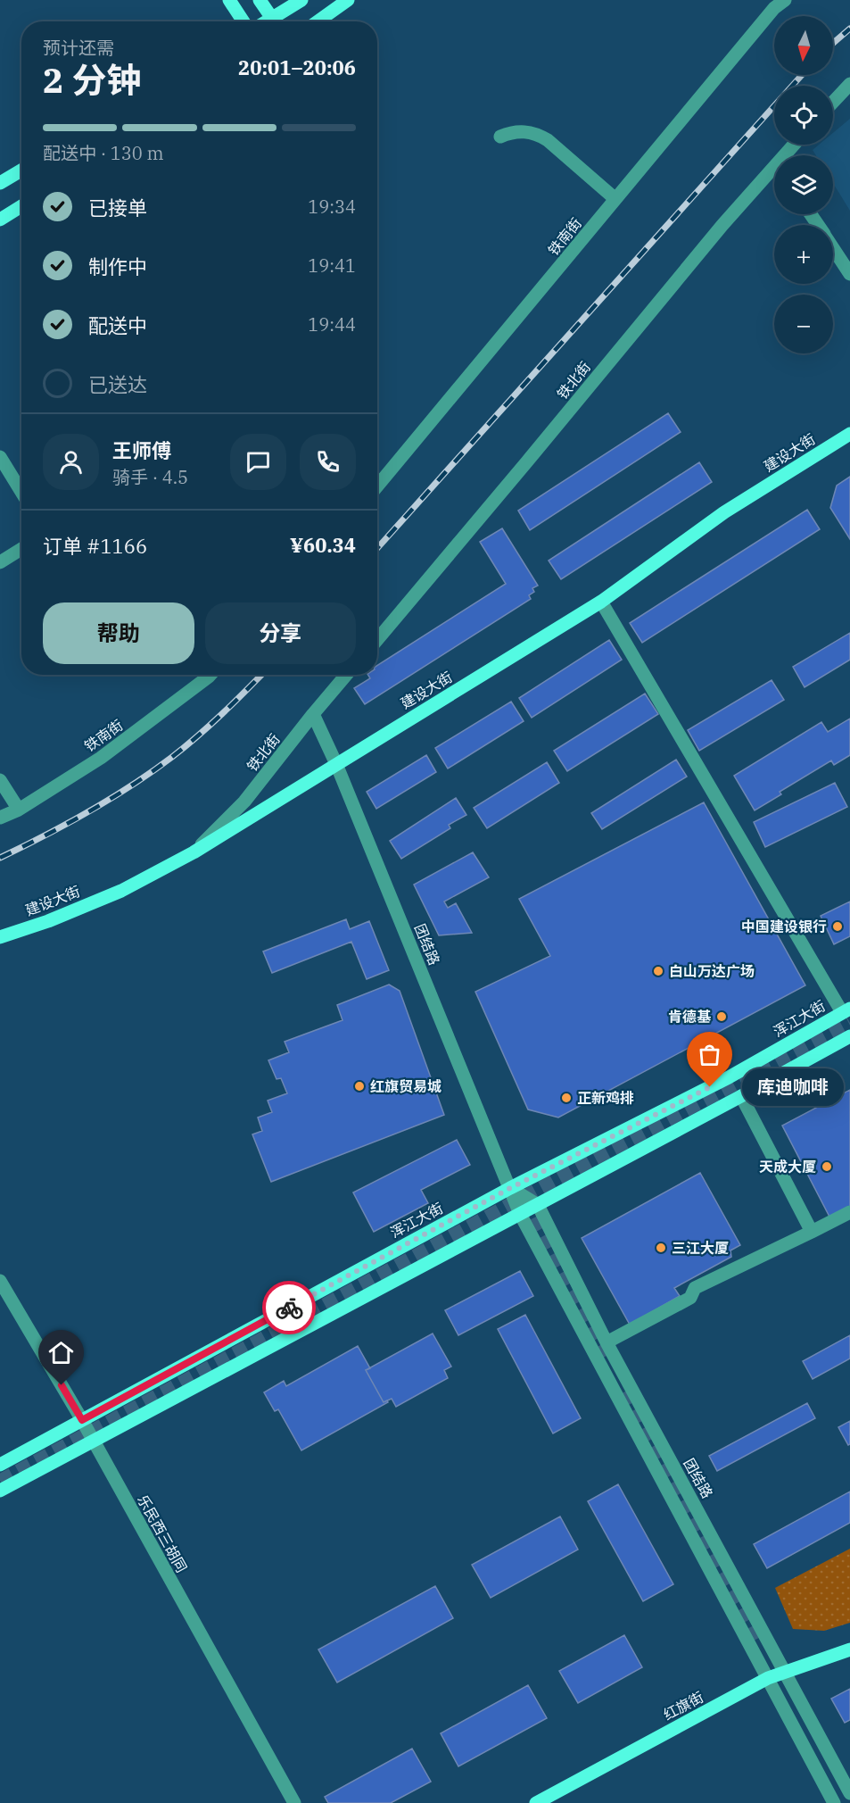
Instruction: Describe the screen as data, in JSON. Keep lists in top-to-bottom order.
{
  "streets": {
    "main road": ["建设大街", "浑江大街", "红旗街"],
    "street": [
      "铁南街",
      "铁北街",
      "团结路",
      "乐民西三胡同"
    ]
  },
  "crossings": [
    ["铁北街", "建设大街"],
    ["铁北街", "团结路"],
    ["建设大街", "团结路"],
    ["团结路", "浑江大街"],
    ["团结路", "红旗街"],
    ["浑江大街", "乐民西三胡同"]
  ],
  "places": [
    "中国建设银行",
    "白山万达广场",
    "肯德基",
    "红旗贸易城",
    "库迪咖啡",
    "正新鸡排",
    "天成大厦",
    "三江大厦"
  ],
  "north": "bottom",
  "page": {
    "map_buttons": ["+", "−"],
    "heading": ["2 分钟", "预计还需", "20:01–20:06"],
    "panel": [
      "王师傅",
      "骑手 · 4.5",
      "订单 #1166",
      "¥60.34"
    ],
    "bar": "配送中 · 130 m",
    "list": [
      ["已接单", "19:34"],
      ["制作中", "19:41"],
      ["配送中", "19:44"],
      "已送达"
    ],
    "buttons": ["帮助", "分享"],
    "bubble": "库迪咖啡"
  }
}
